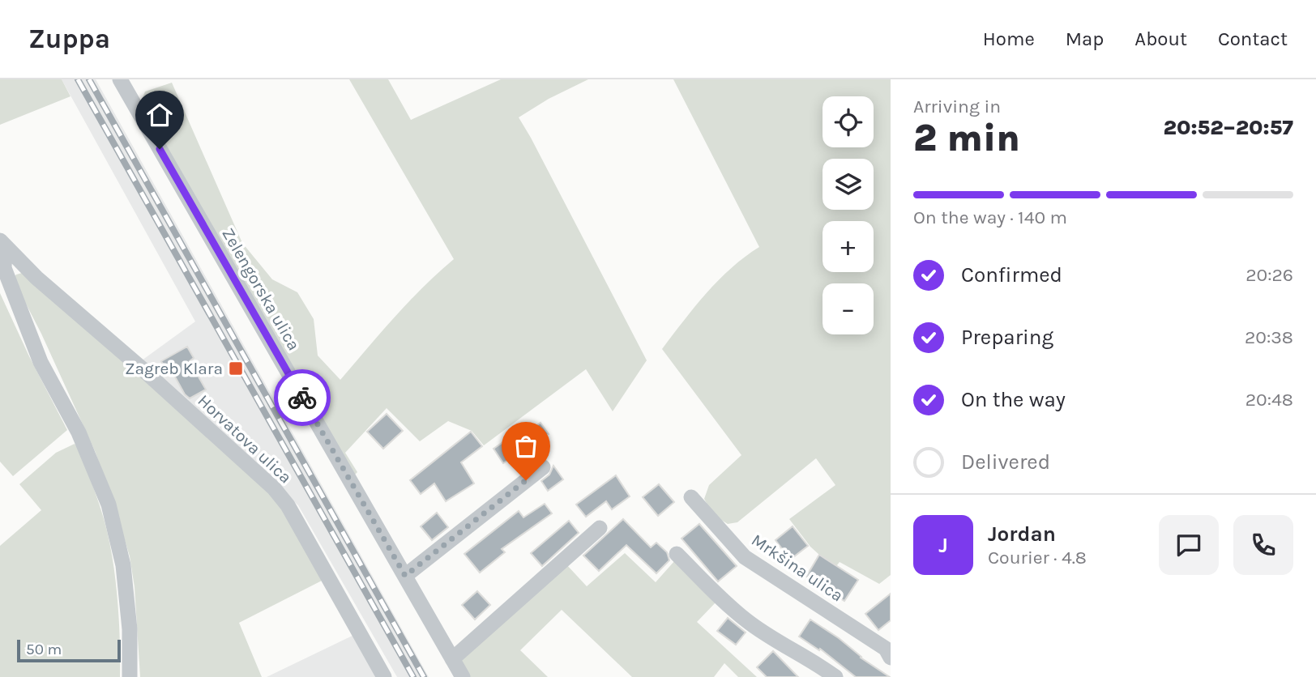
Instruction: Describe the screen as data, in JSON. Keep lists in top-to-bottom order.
{
  "streets": {
    "street": ["Zelengorska ulica", "Horvatova ulica", "Mrkšina ulica"]
  },
  "places": {
    "transit": ["Zagreb Klara"]
  },
  "scale_bar": "50 m",
  "page": {
    "header": "Zuppa",
    "nav": [
      "Home",
      "Map",
      "About",
      "Contact"
    ],
    "heading": ["2 min", "Arriving in", "20:52–20:57"],
    "panel": ["Jordan", "Courier · 4.8"],
    "map_buttons": ["+", "−"],
    "bar": "On the way · 140 m",
    "list": [
      ["Confirmed", "20:26"],
      ["Preparing", "20:38"],
      ["On the way", "20:48"],
      "Delivered"
    ],
    "round": "J",
    "scale": "50 m"
  }
}
